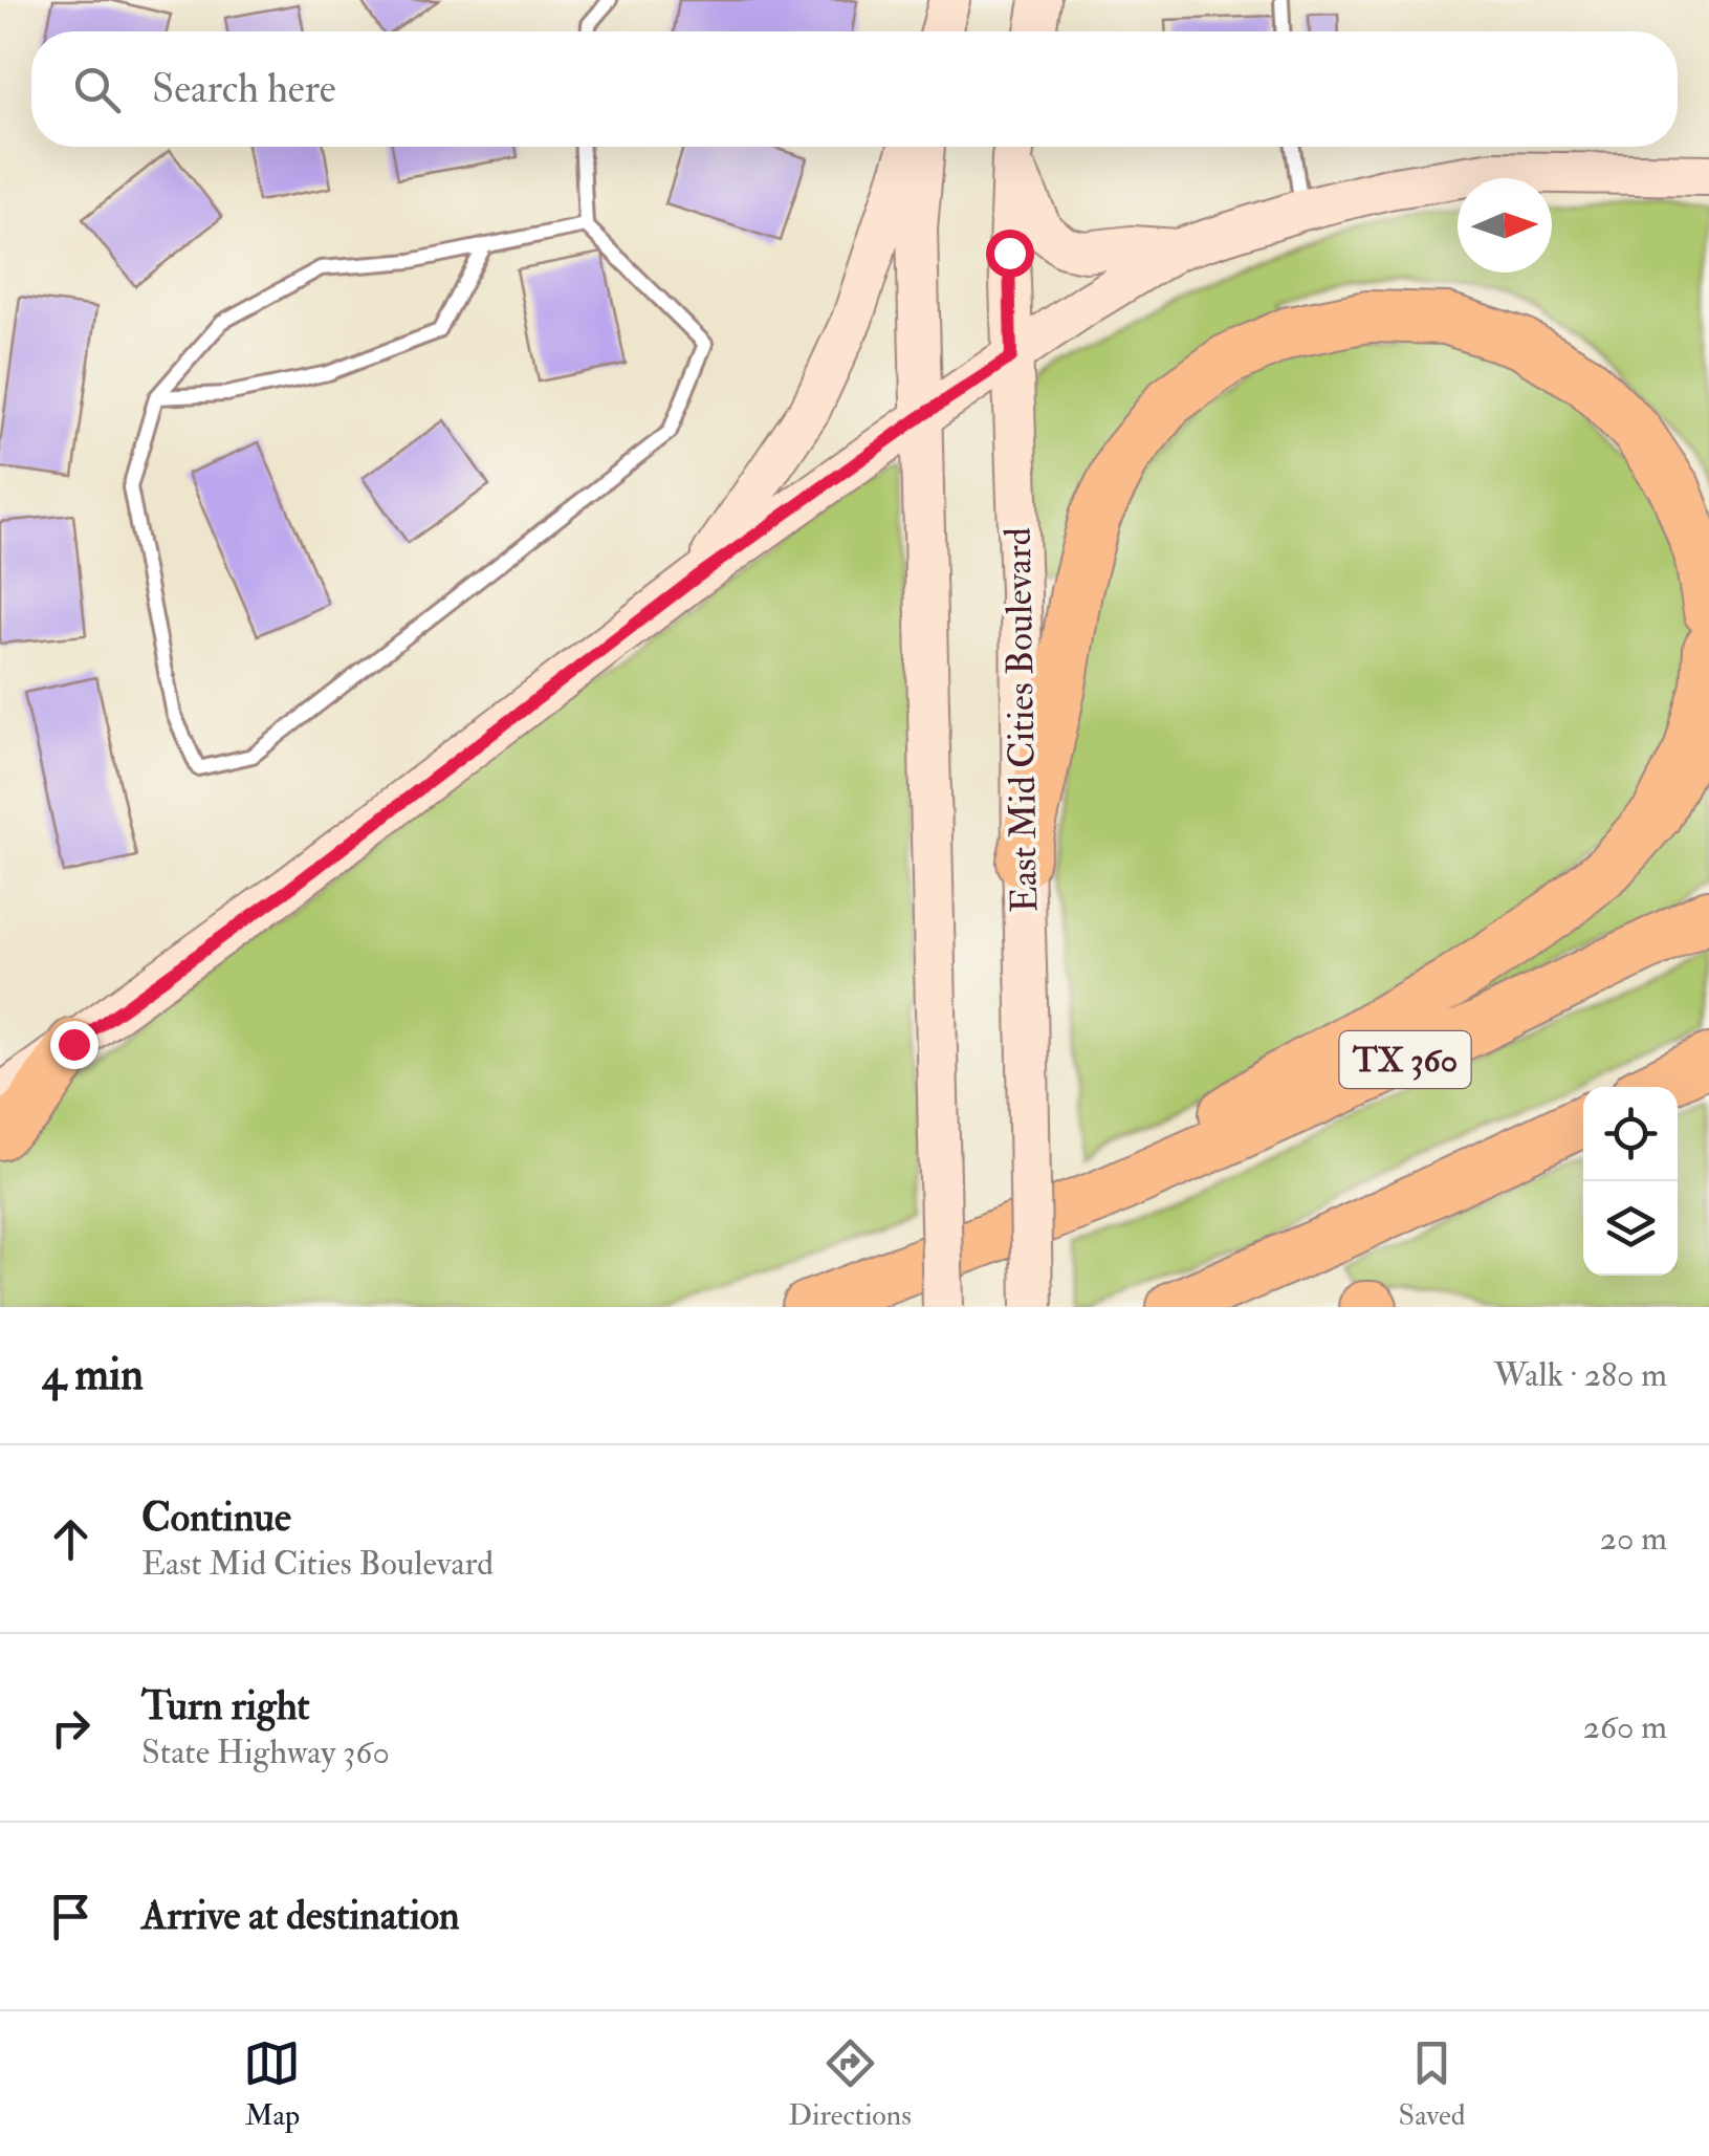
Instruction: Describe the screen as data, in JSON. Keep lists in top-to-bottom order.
{
  "streets": {
    "highway": ["TX 360"],
    "main road": ["East Mid Cities Boulevard"]
  },
  "north": "right",
  "page": {
    "search": "Search here",
    "heading": ["4 min", "Walk · 280 m"],
    "list": [
      ["Continue", "East Mid Cities Boulevard", "20 m"],
      ["Turn right", "State Highway 360", "260 m"],
      "Arrive at destination"
    ],
    "nav": ["Map", "Directions", "Saved"]
  }
}
